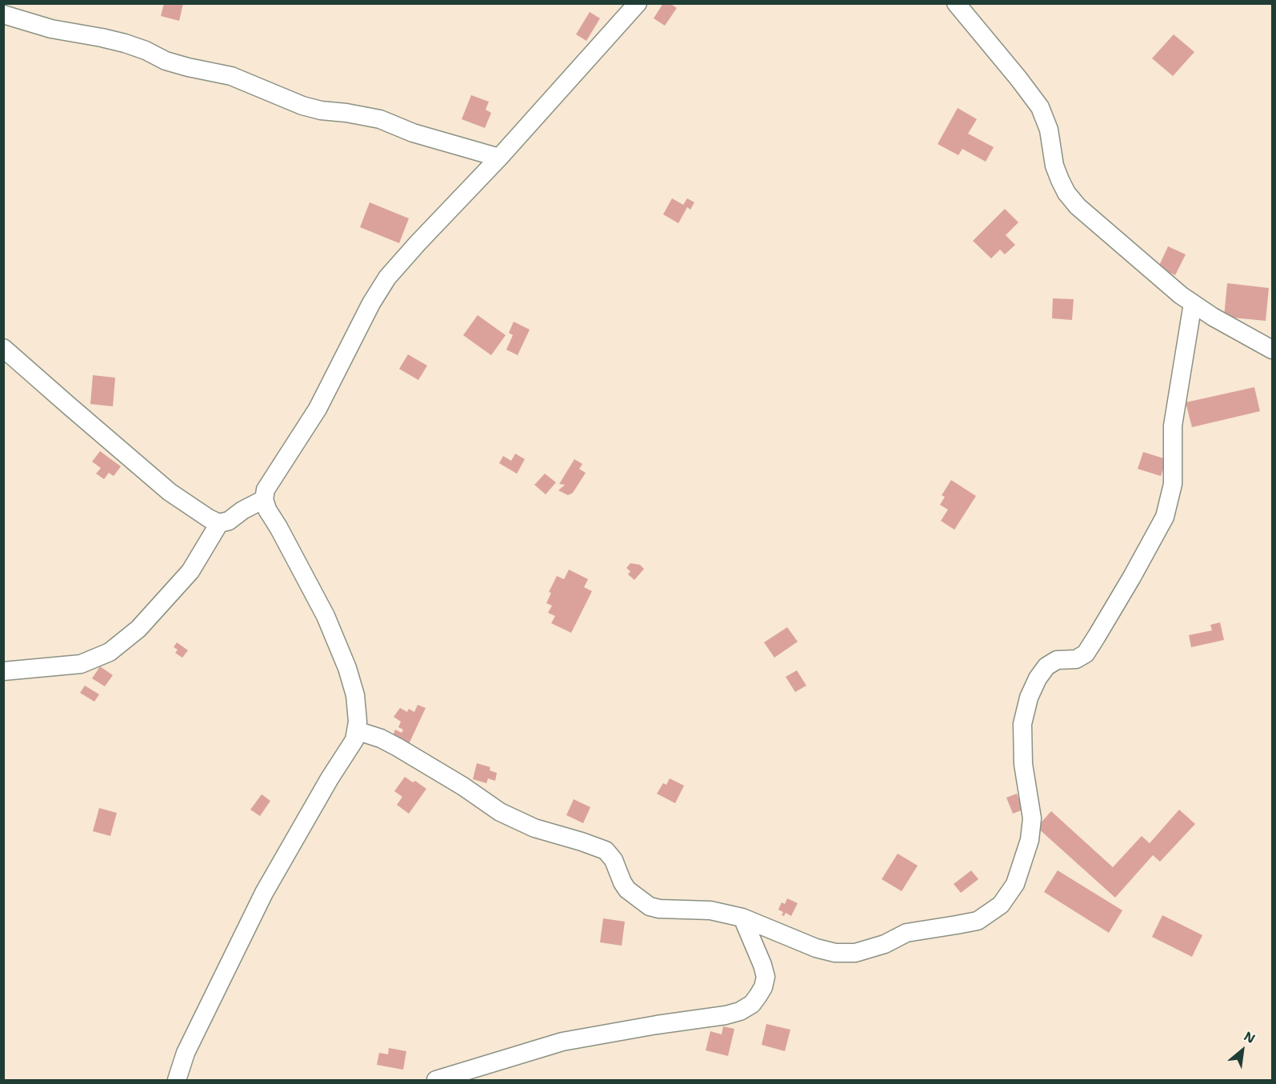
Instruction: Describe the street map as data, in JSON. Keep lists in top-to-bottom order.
{
  "north": "top right"
}
